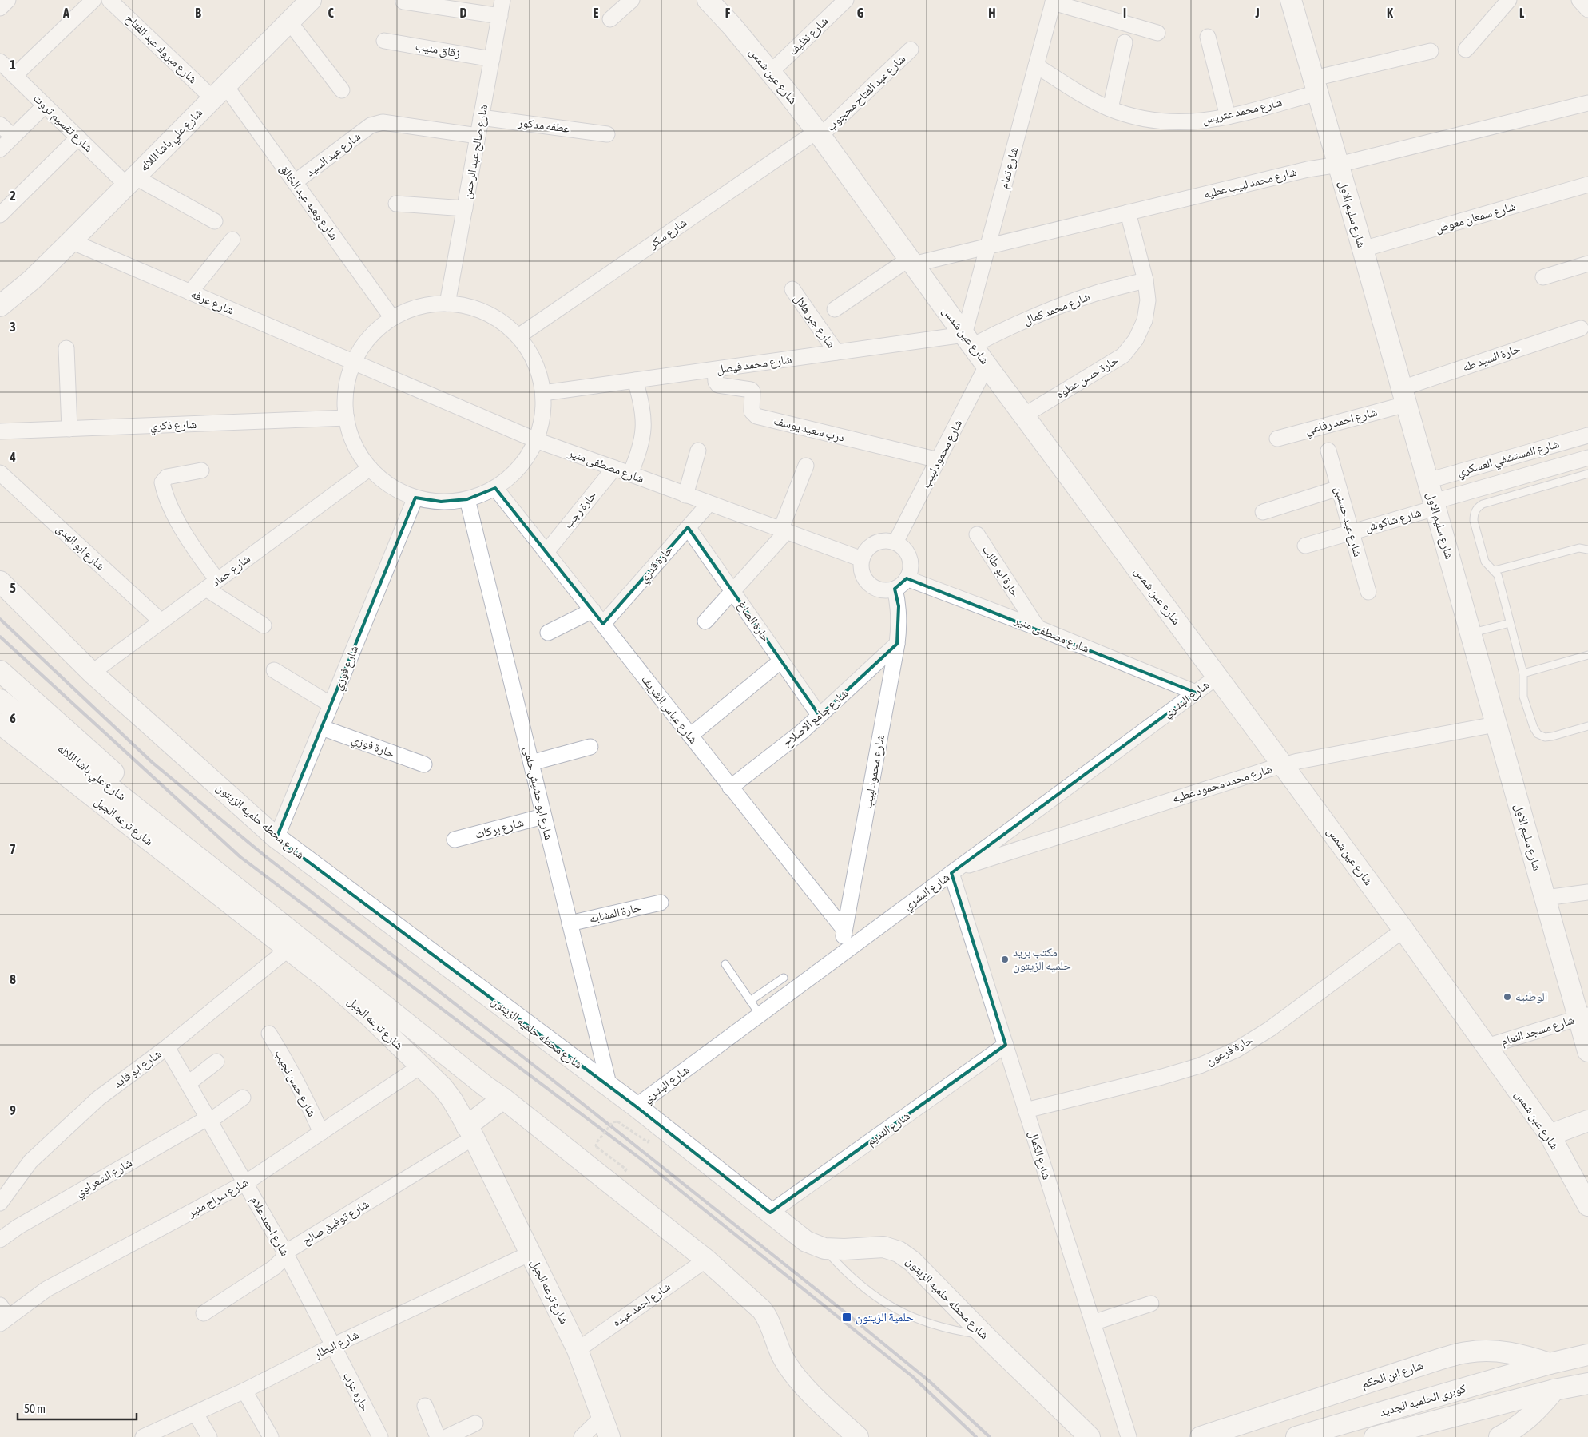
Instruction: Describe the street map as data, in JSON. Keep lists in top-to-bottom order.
{
  "streets": {
    "street": [
      "شارع نظيف",
      "شارع مبروك عبد الفتاح",
      "زقاق منيب",
      "شارع عين شمس",
      "شارع عبد الفتاح محجوب",
      "شارع محمد عتريس",
      "شارع تقسيم ثروت",
      "عطفه مدكور",
      "شارع علي باشا اللاله",
      "شارع صالح عبد الرحمن",
      "شارع عبد السيد",
      "شارع تمام",
      "شارع محمد لبيب عطيه",
      "شارع وهبه عبد الخالق",
      "شارع سليم الاول",
      "شارع سمعان معوض",
      "شارع سكر",
      "شارع عرفه",
      "شارع محمد كمال",
      "شارع جبر هلال",
      "حارة السيد طه",
      "شارع محمد فيصل",
      "حارة حسن عطوه",
      "شارع احمد رفاعي",
      "شارع ذكري",
      "درب سعيد يوسف",
      "شارع محمود لبيب",
      "شارع المستشفي العسكري",
      "شارع مصطفى منير",
      "حارة رجب",
      "شارع شاكوش",
      "شارع عيد حسنين",
      "شارع ابو الهدى",
      "حارة قدري",
      "شارع حماد",
      "حارة ابو طالب",
      "حارة الصاغ",
      "شارع فوزي",
      "شارع البشري",
      "شارع عباس الشريف",
      "شارع جامع الاصلاح",
      "حارة فوزي",
      "شارع محمد محمود عطيه",
      "شارع ابو حشيش حلمى",
      "شارع ترعه الجبل",
      "شارع محطه حلميه الزيتون",
      "شارع بركات",
      "حارة المشايه",
      "شارع مسجد النعام",
      "حارة فرعون",
      "شارع ابو فايد",
      "شارع حسن نجيب",
      "شارع النديم",
      "شارع الكمال",
      "شارع الشعراوي",
      "شارع سراج منير",
      "شارع توفيق صالح",
      "شارع احمد علام",
      "شارع احمد عبده",
      "شارع البطار",
      "شارع ابن الحكم",
      "حاره عزب",
      "كوبرى الحلميه الجديد"
    ]
  },
  "crossings": [
    ["شارع نظيف", "شارع عين شمس"],
    ["شارع مبروك عبد الفتاح", "شارع علي باشا اللاله"],
    ["شارع مبروك عبد الفتاح", "شارع وهبه عبد الخالق"],
    ["زقاق منيب", "شارع صالح عبد الرحمن"],
    ["شارع عين شمس", "شارع عبد الفتاح محجوب"],
    ["شارع عين شمس", "شارع تمام"],
    ["شارع عين شمس", "شارع محمد لبيب عطيه"],
    ["شارع عين شمس", "شارع سكر"],
    ["شارع عين شمس", "شارع محمد كمال"],
    ["شارع عين شمس", "شارع محمد فيصل"],
    ["شارع عين شمس", "حارة حسن عطوه"],
    ["شارع عين شمس", "شارع محمود لبيب"],
    ["شارع عين شمس", "شارع البشري"],
    ["شارع عين شمس", "شارع محمد محمود عطيه"],
    ["شارع عين شمس", "شارع مسجد النعام"],
    ["شارع عين شمس", "حارة فرعون"],
    ["شارع عبد الفتاح محجوب", "شارع سكر"],
    ["شارع محمد عتريس", "شارع تمام"],
    ["شارع محمد عتريس", "شارع سليم الاول"],
    ["شارع تقسيم ثروت", "شارع علي باشا اللاله"],
    ["عطفه مدكور", "شارع صالح عبد الرحمن"],
    ["شارع علي باشا اللاله", "شارع وهبه عبد الخالق"],
    ["شارع علي باشا اللاله", "شارع عرفه"],
    ["شارع صالح عبد الرحمن", "شارع عبد السيد"],
    ["شارع عبد السيد", "شارع وهبه عبد الخالق"],
    ["شارع تمام", "شارع محمد لبيب عطيه"],
    ["شارع تمام", "شارع محمد كمال"],
    ["شارع تمام", "شارع محمد فيصل"],
    ["شارع محمد لبيب عطيه", "شارع سليم الاول"],
    ["شارع محمد لبيب عطيه", "حارة حسن عطوه"],
    ["شارع سليم الاول", "شارع سمعان معوض"],
    ["شارع سليم الاول", "حارة السيد طه"],
    ["شارع سليم الاول", "شارع احمد رفاعي"],
    ["شارع سليم الاول", "شارع المستشفي العسكري"],
    ["شارع سليم الاول", "شارع شاكوش"],
    ["شارع سليم الاول", "شارع محمد محمود عطيه"],
    ["شارع سليم الاول", "شارع مسجد النعام"],
    ["شارع عرفه", "شارع مصطفى منير"],
    ["شارع محمد كمال", "شارع محمد فيصل"],
    ["شارع محمد كمال", "حارة حسن عطوه"],
    ["شارع جبر هلال", "شارع محمد فيصل"],
    ["حارة السيد طه", "شارع احمد رفاعي"],
    ["شارع محمد فيصل", "درب سعيد يوسف"],
    ["درب سعيد يوسف", "شارع محمود لبيب"],
    ["شارع محمود لبيب", "شارع مصطفى منير"],
    ["شارع محمود لبيب", "شارع البشري"],
    ["شارع محمود لبيب", "شارع عباس الشريف"],
    ["شارع محمود لبيب", "شارع جامع الاصلاح"],
    ["شارع المستشفي العسكري", "شارع شاكوش"],
    ["شارع مصطفى منير", "حارة رجب"],
    ["شارع مصطفى منير", "حارة قدري"],
    ["شارع مصطفى منير", "حارة ابو طالب"],
    ["شارع مصطفى منير", "شارع البشري"],
    ["حارة رجب", "شارع عباس الشريف"],
    ["شارع شاكوش", "شارع عيد حسنين"],
    ["شارع ابو الهدى", "شارع حماد"],
    ["حارة قدري", "حارة الصاغ"],
    ["حارة قدري", "شارع عباس الشريف"],
    ["شارع حماد", "شارع محطه حلميه الزيتون"],
    ["حارة الصاغ", "شارع جامع الاصلاح"],
    ["شارع فوزي", "حارة فوزي"],
    ["شارع فوزي", "شارع محطه حلميه الزيتون"],
    ["شارع البشري", "شارع محمد محمود عطيه"],
    ["شارع البشري", "شارع محطه حلميه الزيتون"],
    ["شارع البشري", "شارع الكمال"],
    ["شارع عباس الشريف", "شارع جامع الاصلاح"],
    ["شارع محمد محمود عطيه", "شارع الكمال"],
    ["شارع ابو حشيش حلمى", "شارع محطه حلميه الزيتون"],
    ["شارع ابو حشيش حلمى", "شارع بركات"],
    ["شارع ابو حشيش حلمى", "حارة المشايه"],
    ["شارع ترعه الجبل", "شارع ابو فايد"],
    ["شارع ترعه الجبل", "شارع سراج منير"],
    ["شارع ترعه الجبل", "شارع توفيق صالح"],
    ["شارع ترعه الجبل", "شارع احمد عبده"],
    ["شارع ترعه الجبل", "شارع البطار"],
    ["شارع محطه حلميه الزيتون", "شارع النديم"],
    ["حارة فرعون", "شارع الكمال"],
    ["شارع ابو فايد", "شارع احمد علام"],
    ["شارع حسن نجيب", "شارع سراج منير"],
    ["شارع النديم", "شارع الكمال"],
    ["شارع الشعراوي", "شارع احمد علام"],
    ["شارع سراج منير", "شارع احمد علام"],
    ["شارع توفيق صالح", "شارع احمد علام"],
    ["شارع احمد علام", "شارع البطار"],
    ["شارع احمد علام", "حاره عزب"],
    ["شارع البطار", "حاره عزب"],
    ["شارع ابن الحكم", "كوبرى الحلميه الجديد"]
  ],
  "places": {
    "other": ["مكتب بريد حلميه الزيتون", "الوطنيه"],
    "transit": ["حلمية الزيتون"]
  },
  "scale_bar": "50 m",
  "grid": {
    "columns": [
      "A",
      "B",
      "C",
      "D",
      "E",
      "F",
      "G",
      "H",
      "I",
      "J",
      "K",
      "L"
    ],
    "rows": [
      "1",
      "2",
      "3",
      "4",
      "5",
      "6",
      "7",
      "8",
      "9"
    ]
  }
}
